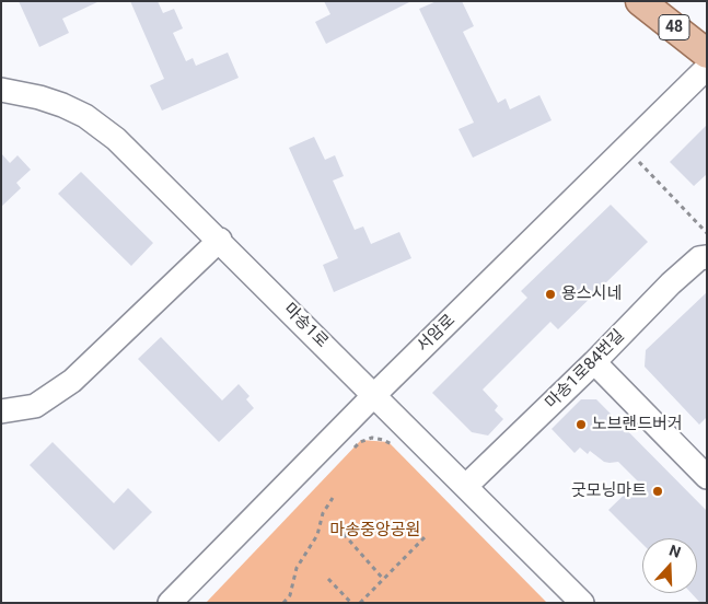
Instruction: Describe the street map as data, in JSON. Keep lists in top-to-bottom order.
{
  "streets": {
    "main road": ["48"],
    "street": ["마송1로", "서암로", "마송1로84번길"]
  },
  "crossings": [
    ["마송1로", "서암로"],
    ["마송1로", "마송1로84번길"]
  ],
  "parks": ["마송중앙공원"],
  "places": ["용스시네", "노브랜드버거", "굿모닝마트"],
  "north": "top"
}
